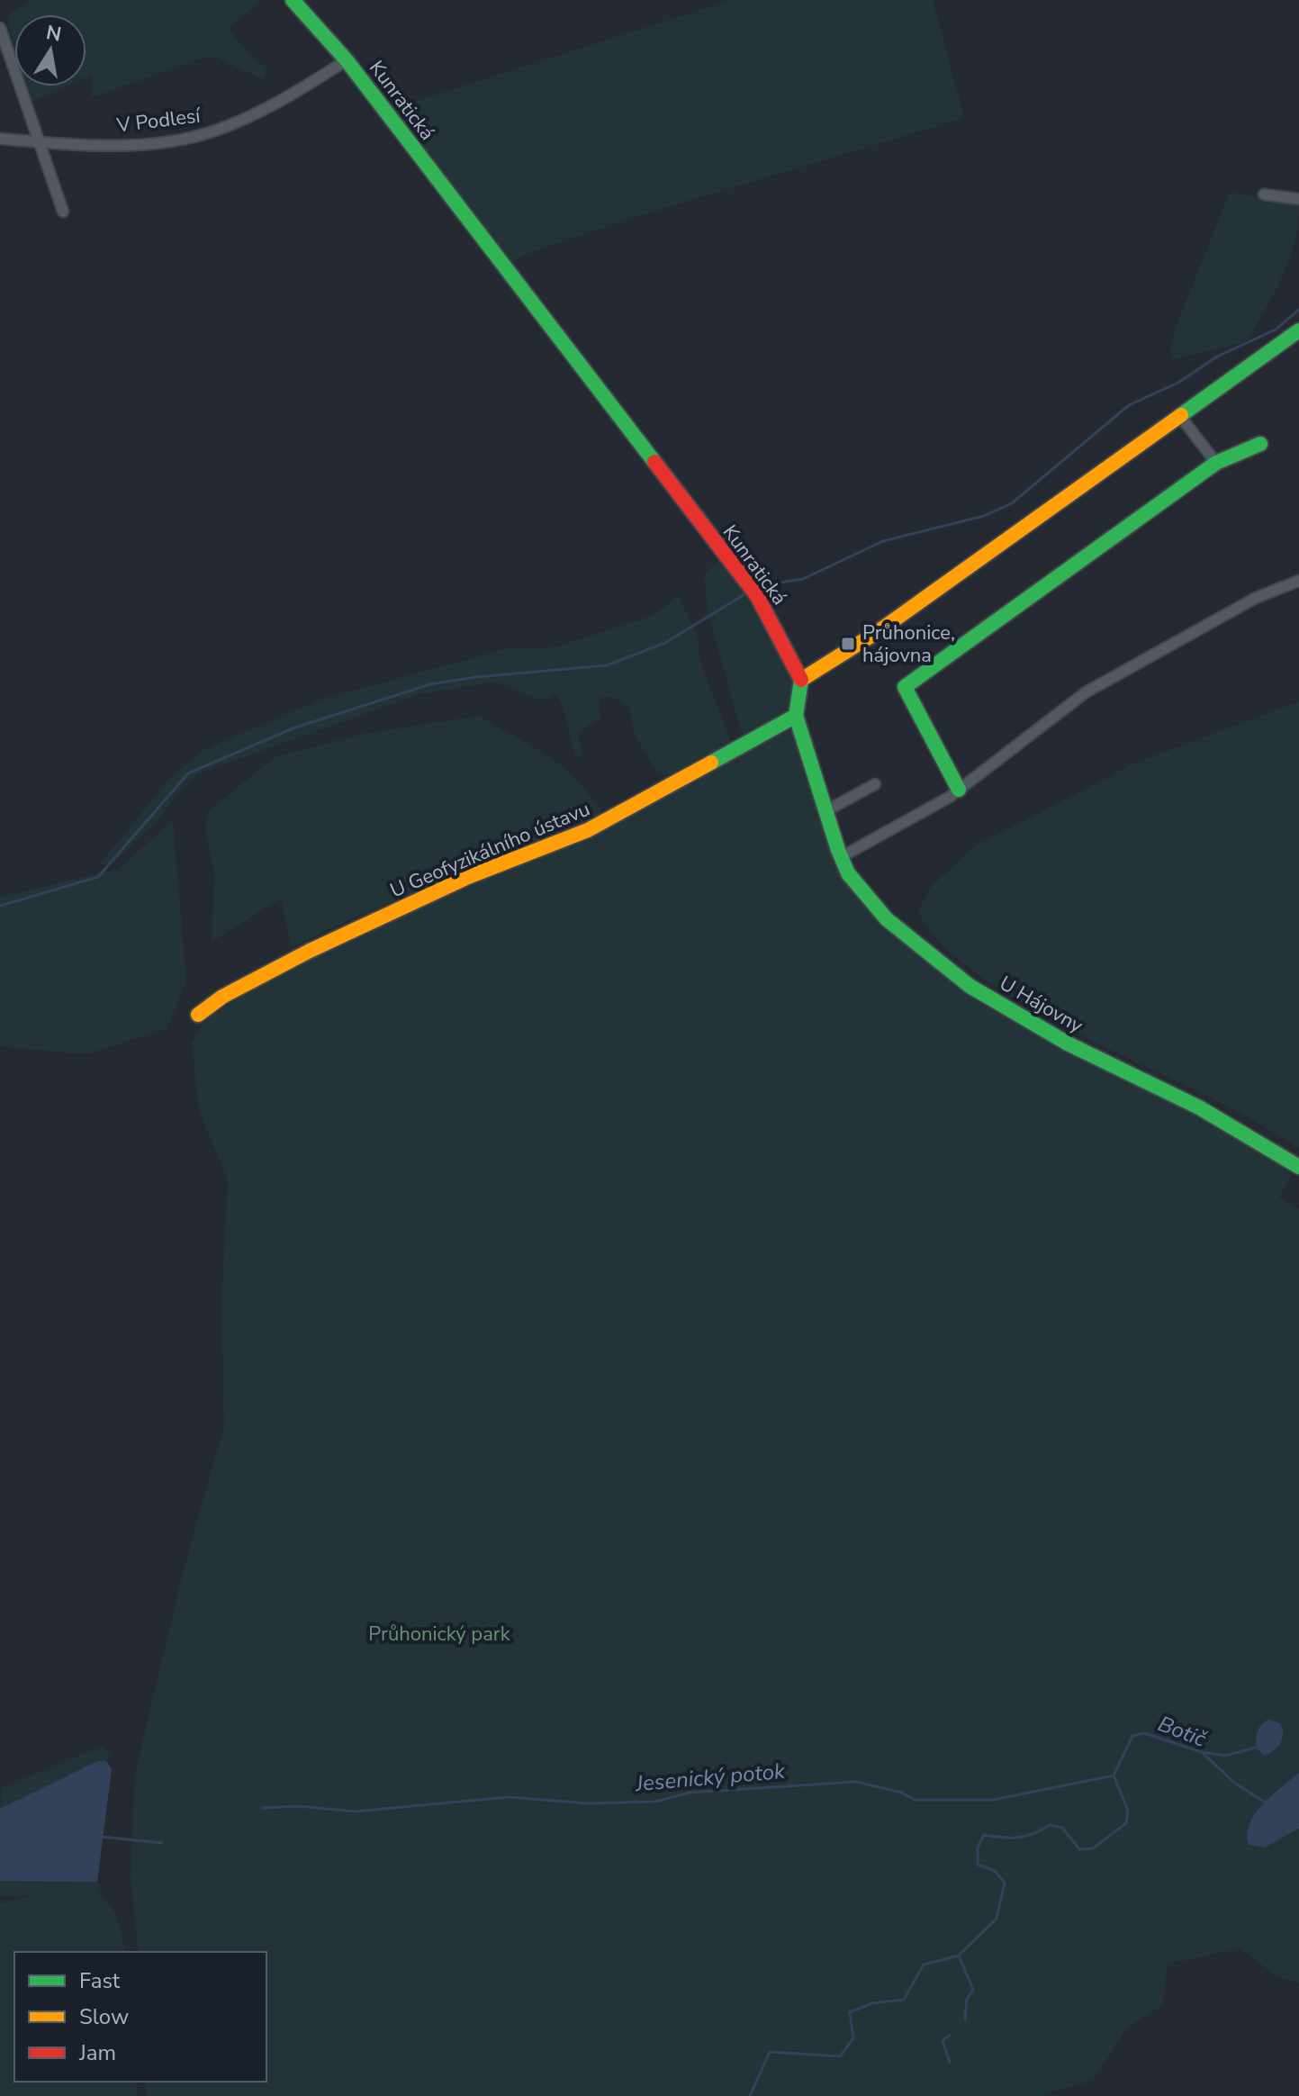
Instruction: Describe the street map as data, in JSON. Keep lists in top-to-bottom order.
{
  "streets": {
    "street": [
      "Kunratická",
      "V Podlesí",
      "U Geofyzikálního ústavu",
      "U Hájovny"
    ]
  },
  "crossings": [
    ["Kunratická", "V Podlesí"],
    ["Kunratická", "U Hájovny"],
    ["U Geofyzikálního ústavu", "U Hájovny"]
  ],
  "water": ["Botič", "Jesenický potok"],
  "parks": ["Průhonický park"],
  "places": {
    "transit": ["Průhonice, hájovna"]
  },
  "legend": ["Fast", "Slow", "Jam"],
  "north": "top"
}
